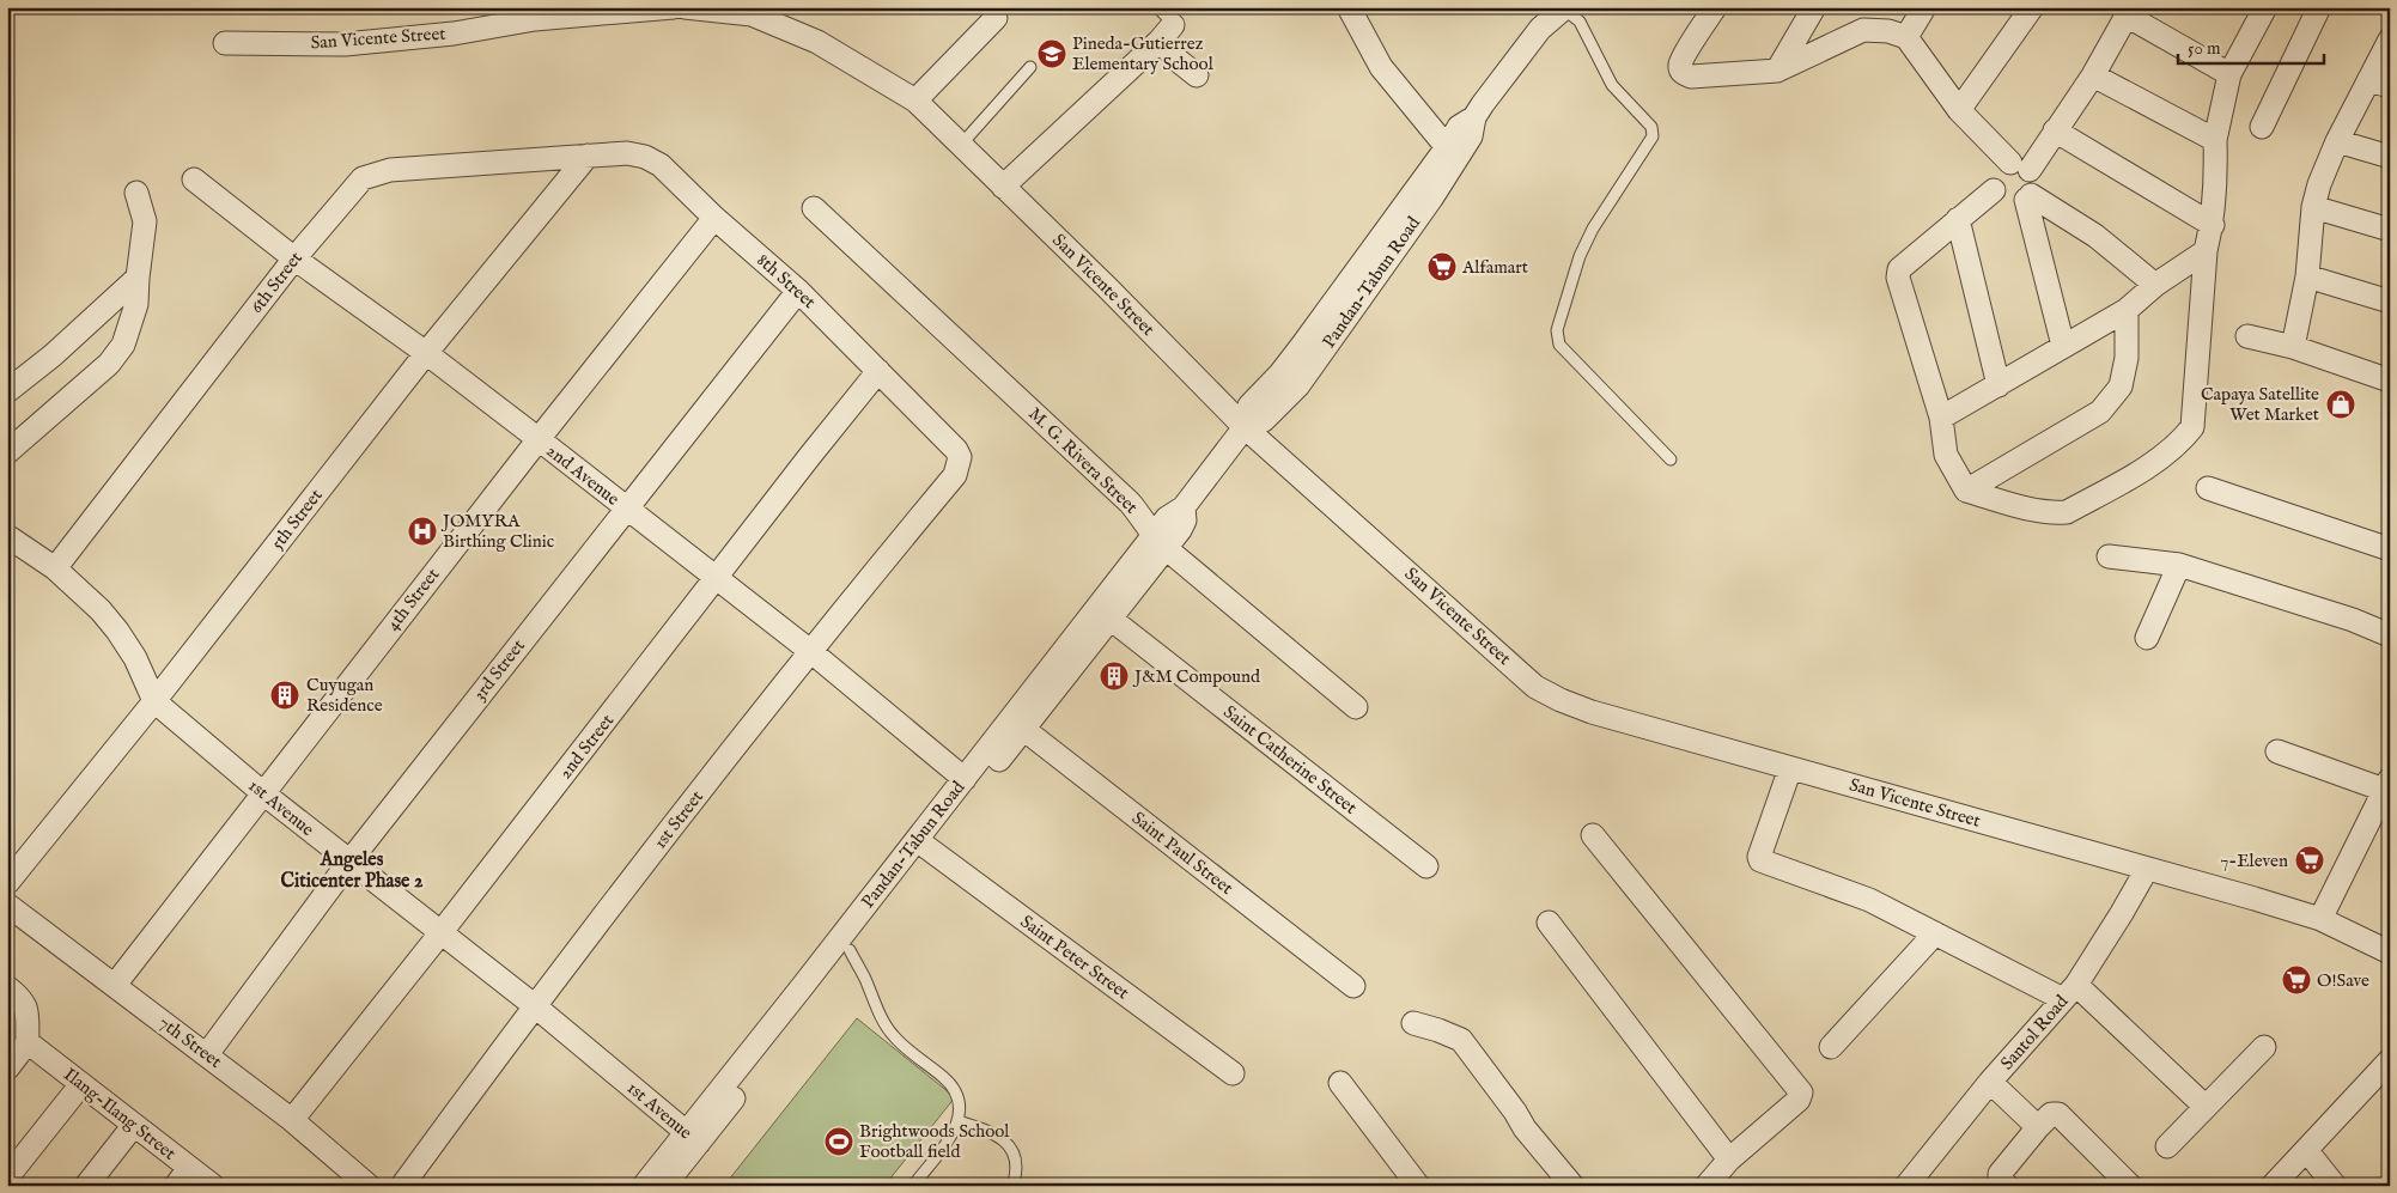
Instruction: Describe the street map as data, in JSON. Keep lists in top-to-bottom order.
{
  "streets": {
    "street": [
      "San Vicente Street",
      "8th Street",
      "6th Street",
      "Pandan-Tabun Road",
      "M. G. Rivera Street",
      "2nd Avenue",
      "5th Street",
      "4th Street",
      "3rd Street",
      "2nd Street",
      "Saint Catherine Street",
      "1st Avenue",
      "1st Street",
      "Saint Paul Street",
      "Saint Peter Street",
      "Santol Road",
      "7th Street",
      "Ilang-Ilang Street"
    ]
  },
  "crossings": [
    ["San Vicente Street", "Pandan-Tabun Road"],
    ["San Vicente Street", "Santol Road"],
    ["8th Street", "6th Street"],
    ["8th Street", "5th Street"],
    ["8th Street", "4th Street"],
    ["8th Street", "3rd Street"],
    ["8th Street", "2nd Street"],
    ["8th Street", "1st Street"],
    ["6th Street", "2nd Avenue"],
    ["6th Street", "5th Street"],
    ["6th Street", "1st Avenue"],
    ["Pandan-Tabun Road", "M. G. Rivera Street"],
    ["Pandan-Tabun Road", "2nd Avenue"],
    ["Pandan-Tabun Road", "Saint Catherine Street"],
    ["Pandan-Tabun Road", "1st Avenue"],
    ["Pandan-Tabun Road", "Saint Paul Street"],
    ["Pandan-Tabun Road", "Saint Peter Street"],
    ["2nd Avenue", "5th Street"],
    ["2nd Avenue", "4th Street"],
    ["2nd Avenue", "3rd Street"],
    ["2nd Avenue", "2nd Street"],
    ["2nd Avenue", "1st Street"],
    ["5th Street", "1st Avenue"],
    ["4th Street", "1st Avenue"],
    ["4th Street", "7th Street"],
    ["3rd Street", "1st Avenue"],
    ["3rd Street", "7th Street"],
    ["2nd Street", "1st Avenue"],
    ["2nd Street", "7th Street"],
    ["1st Avenue", "1st Street"]
  ],
  "districts": ["Angeles Citicenter Phase 2"],
  "places": {
    "school or university": ["Pineda-Gutierrez Elementary School"],
    "supermarket": ["Alfamart", "7-Eleven", "O!Save"],
    "shop": ["Capaya Satellite Wet Market"],
    "hospital": ["JOMYRA Birthing Clinic"],
    "building": ["J&M Compound", "Cuyugan Residence"],
    "sports": ["Brightwoods School Football field"]
  },
  "scale_bar": "50 m"
}
